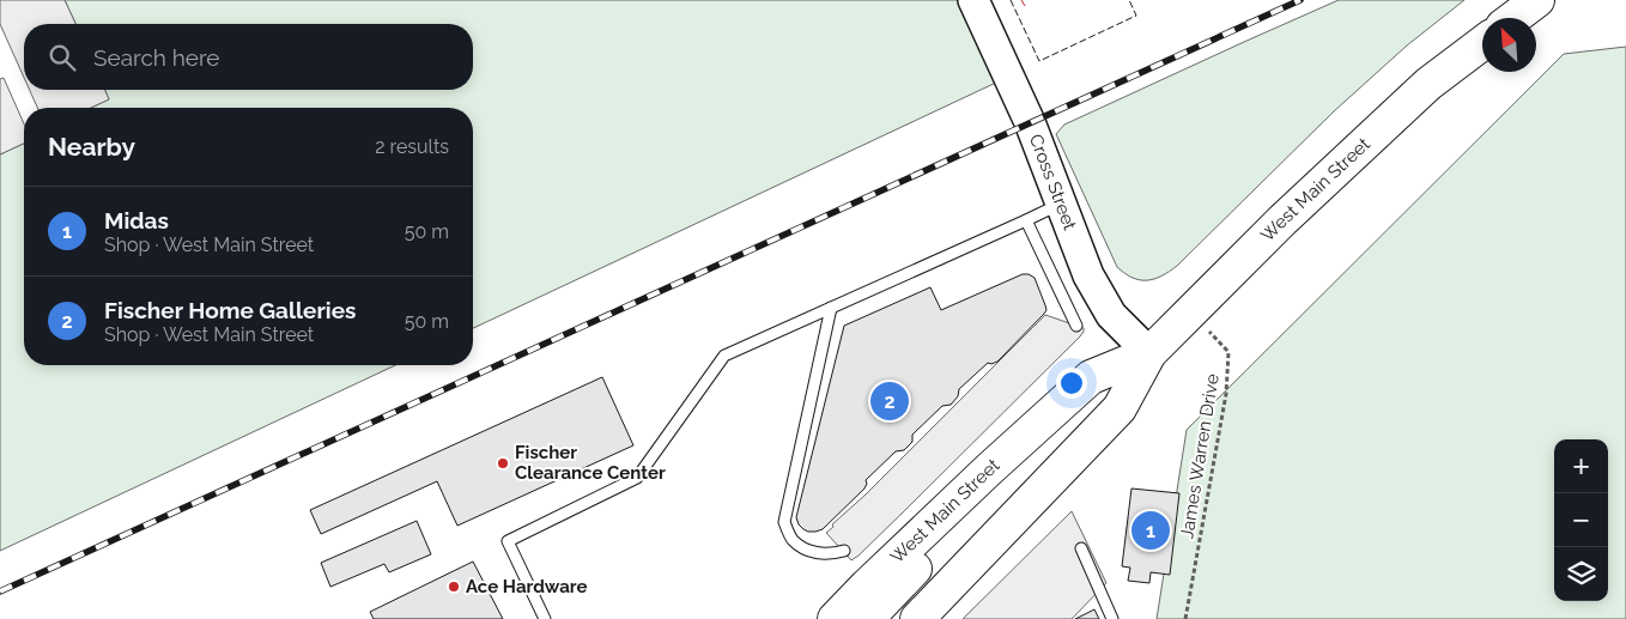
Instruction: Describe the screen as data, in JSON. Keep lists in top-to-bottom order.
{
  "streets": {
    "main road": ["West Main Street"],
    "street": ["Cross Street"],
    "path": ["James Warren Drive"]
  },
  "crossings": [
    ["Cross Street", "West Main Street"],
    ["West Main Street", "James Warren Drive"]
  ],
  "places": ["Fischer Clearance Center", "Ace Hardware"],
  "north": "top left",
  "page": {
    "search": "Search here",
    "heading": ["Nearby", "2 results"],
    "list": [
      {
        "mark": "1",
        "name": "Midas",
        "note": "Shop · West Main Street",
        "value": "50 m"
      },
      {
        "mark": "2",
        "name": "Fischer Home Galleries",
        "note": "Shop · West Main Street",
        "value": "50 m"
      }
    ],
    "pins": ["2", "1"],
    "map_buttons": ["+", "−"]
  }
}
